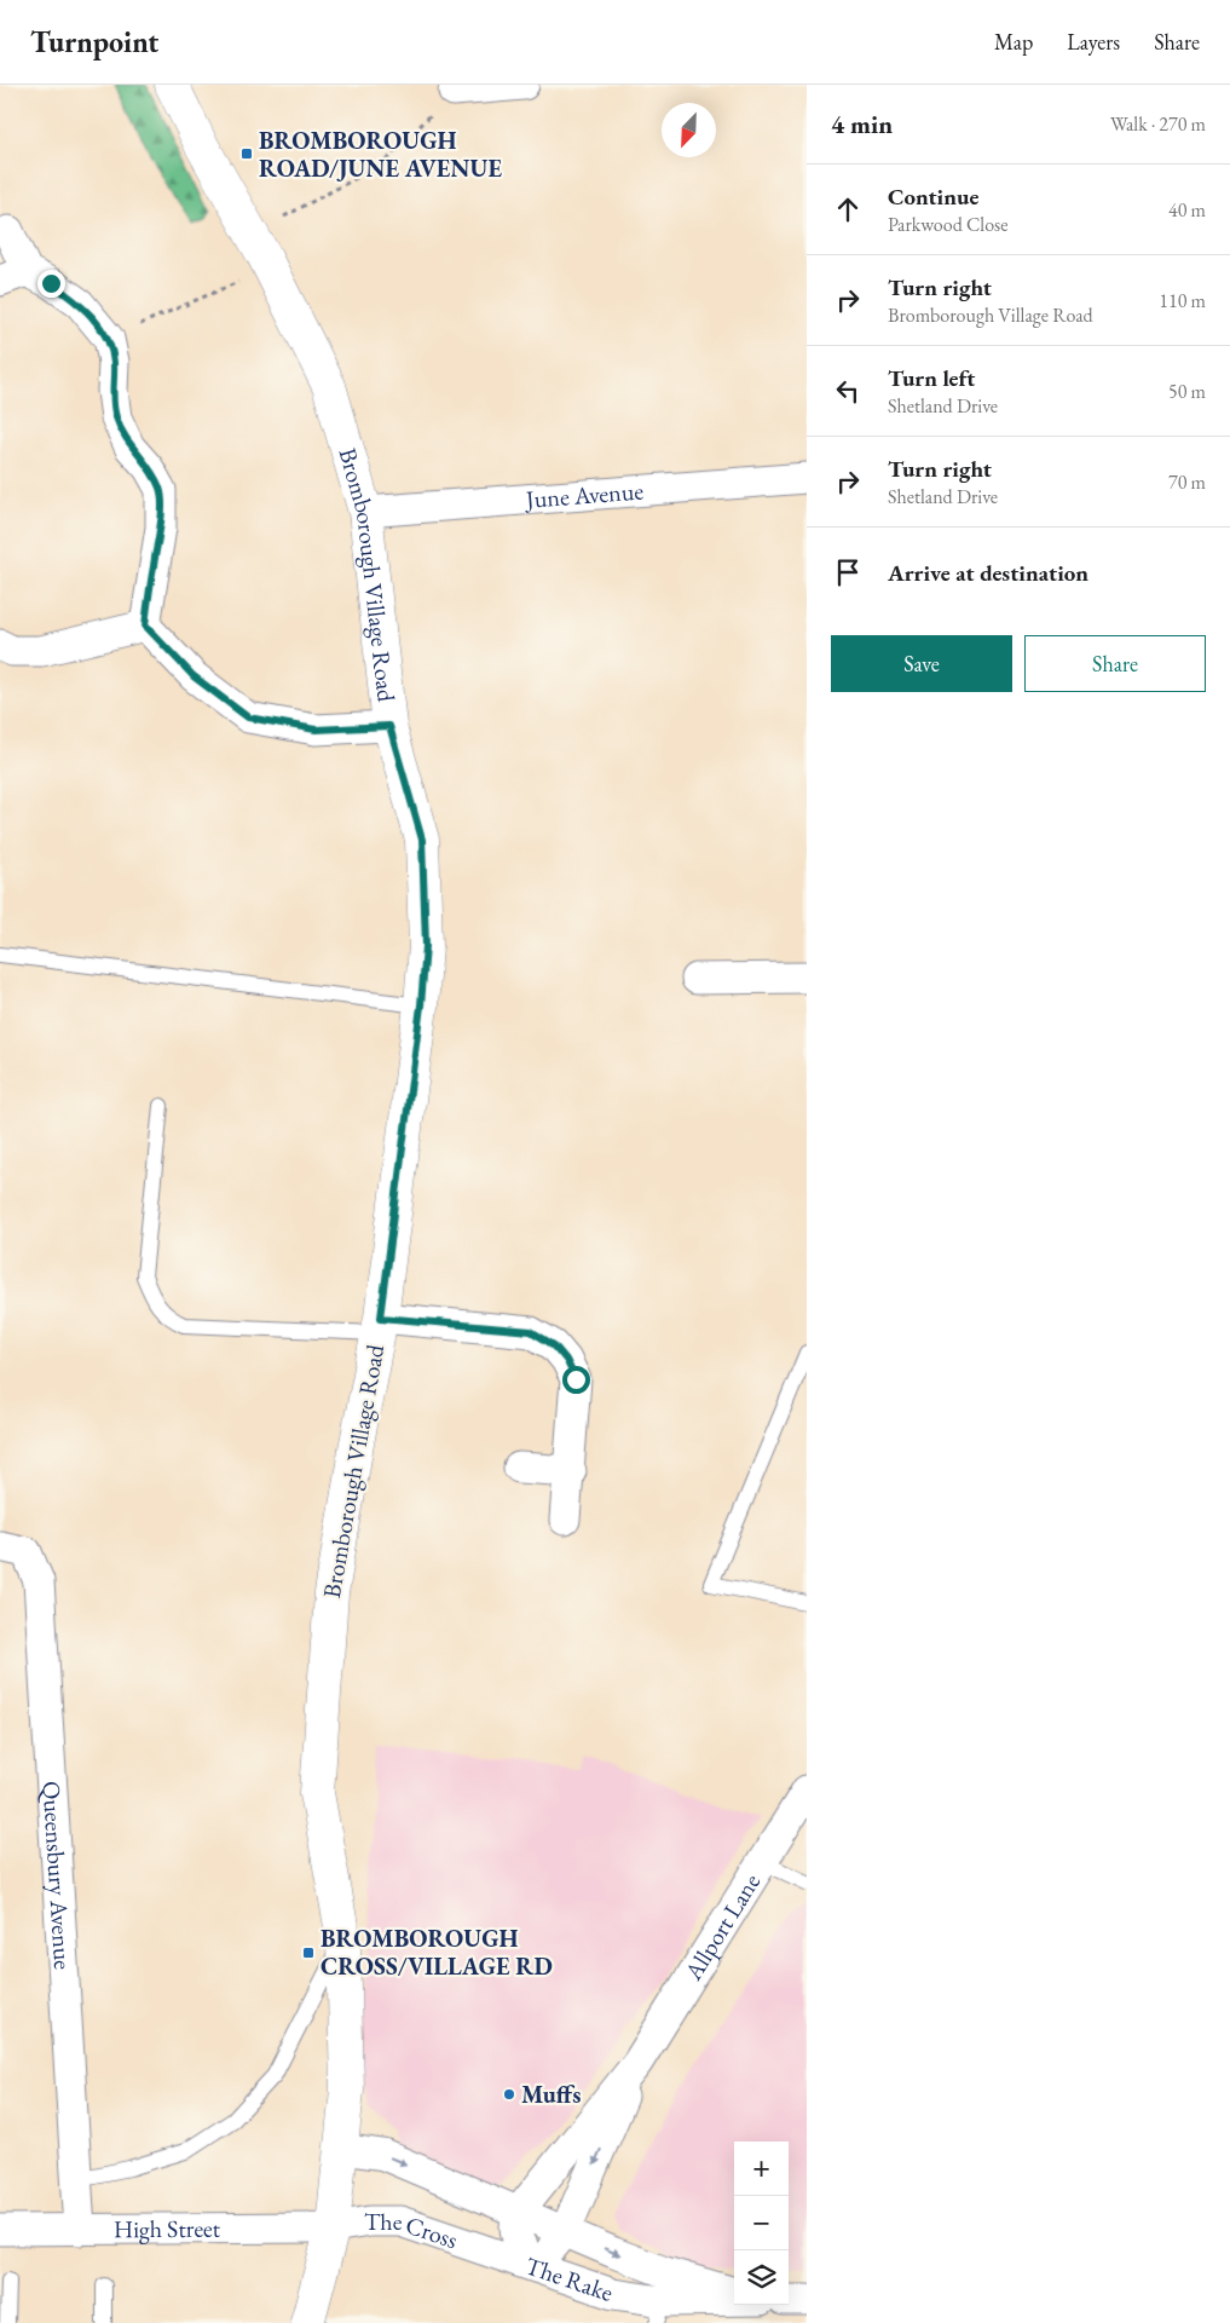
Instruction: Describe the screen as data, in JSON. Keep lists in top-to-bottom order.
{
  "streets": {
    "street": [
      "June Avenue",
      "Bromborough Village Road",
      "Queensbury Avenue",
      "Allport Lane",
      "High Street",
      "The Cross",
      "The Rake"
    ]
  },
  "crossings": [
    ["June Avenue", "Bromborough Village Road"],
    ["Bromborough Village Road", "High Street"],
    ["Bromborough Village Road", "The Cross"],
    ["Queensbury Avenue", "High Street"],
    ["High Street", "The Cross"],
    ["The Cross", "The Rake"]
  ],
  "places": {
    "transit": ["BROMBOROUGH ROAD/JUNE AVENUE", "BROMBOROUGH CROSS/VILLAGE RD"],
    "other": ["Muffs"]
  },
  "north": "bottom left",
  "page": {
    "header": "Turnpoint",
    "nav": ["Map", "Layers", "Share"],
    "heading": ["4 min", "Walk · 270 m"],
    "list": [
      ["Continue", "Parkwood Close", "40 m"],
      ["Turn right", "Bromborough Village Road", "110 m"],
      ["Turn left", "Shetland Drive", "50 m"],
      ["Turn right", "Shetland Drive", "70 m"],
      "Arrive at destination"
    ],
    "buttons": ["Save", "Share"],
    "map_buttons": ["+", "−"]
  }
}
